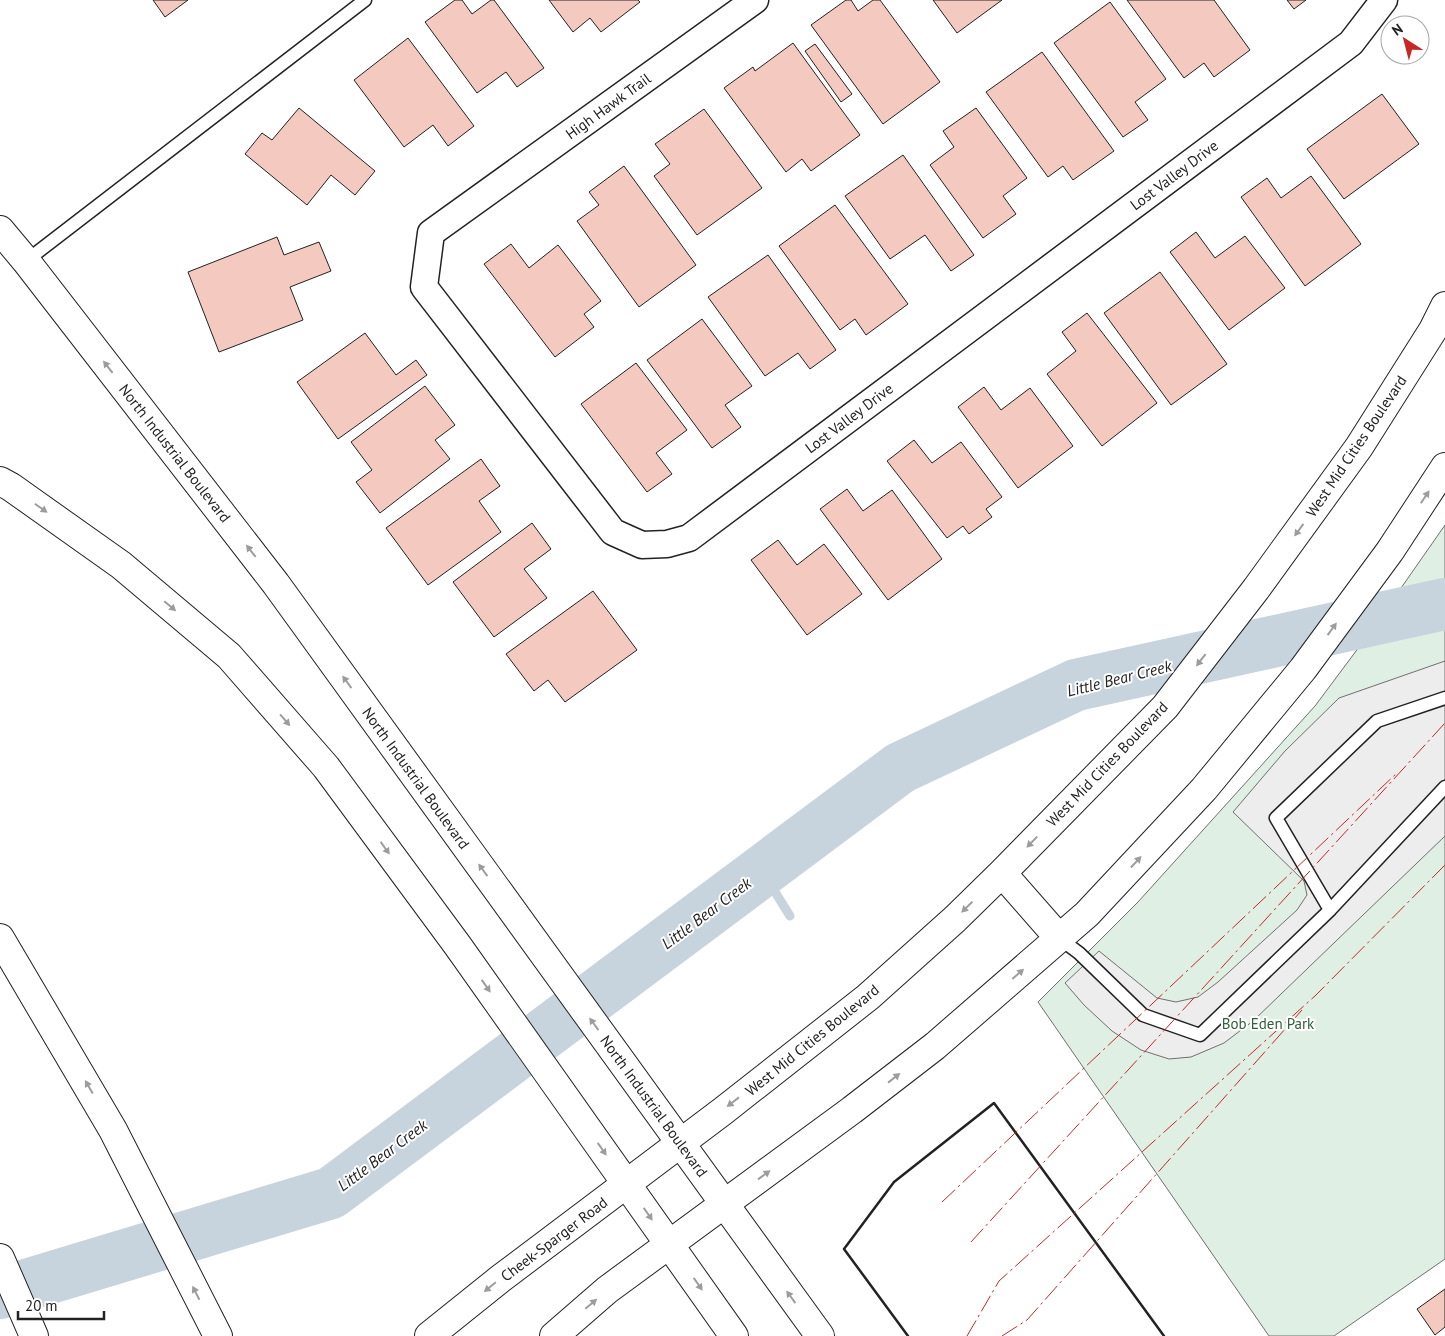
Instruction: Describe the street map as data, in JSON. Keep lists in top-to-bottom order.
{
  "streets": {
    "main road": ["West Mid Cities Boulevard", "North Industrial Boulevard", "Cheek-Sparger Road"],
    "street": ["High Hawk Trail", "Lost Valley Drive"]
  },
  "crossings": [
    ["High Hawk Trail", "Lost Valley Drive"],
    ["West Mid Cities Boulevard", "North Industrial Boulevard"],
    ["West Mid Cities Boulevard", "Cheek-Sparger Road"],
    ["North Industrial Boulevard", "Cheek-Sparger Road"]
  ],
  "water": ["Little Bear Creek"],
  "parks": ["Bob Eden Park"],
  "scale_bar": "20 m",
  "north": "top left"
}
